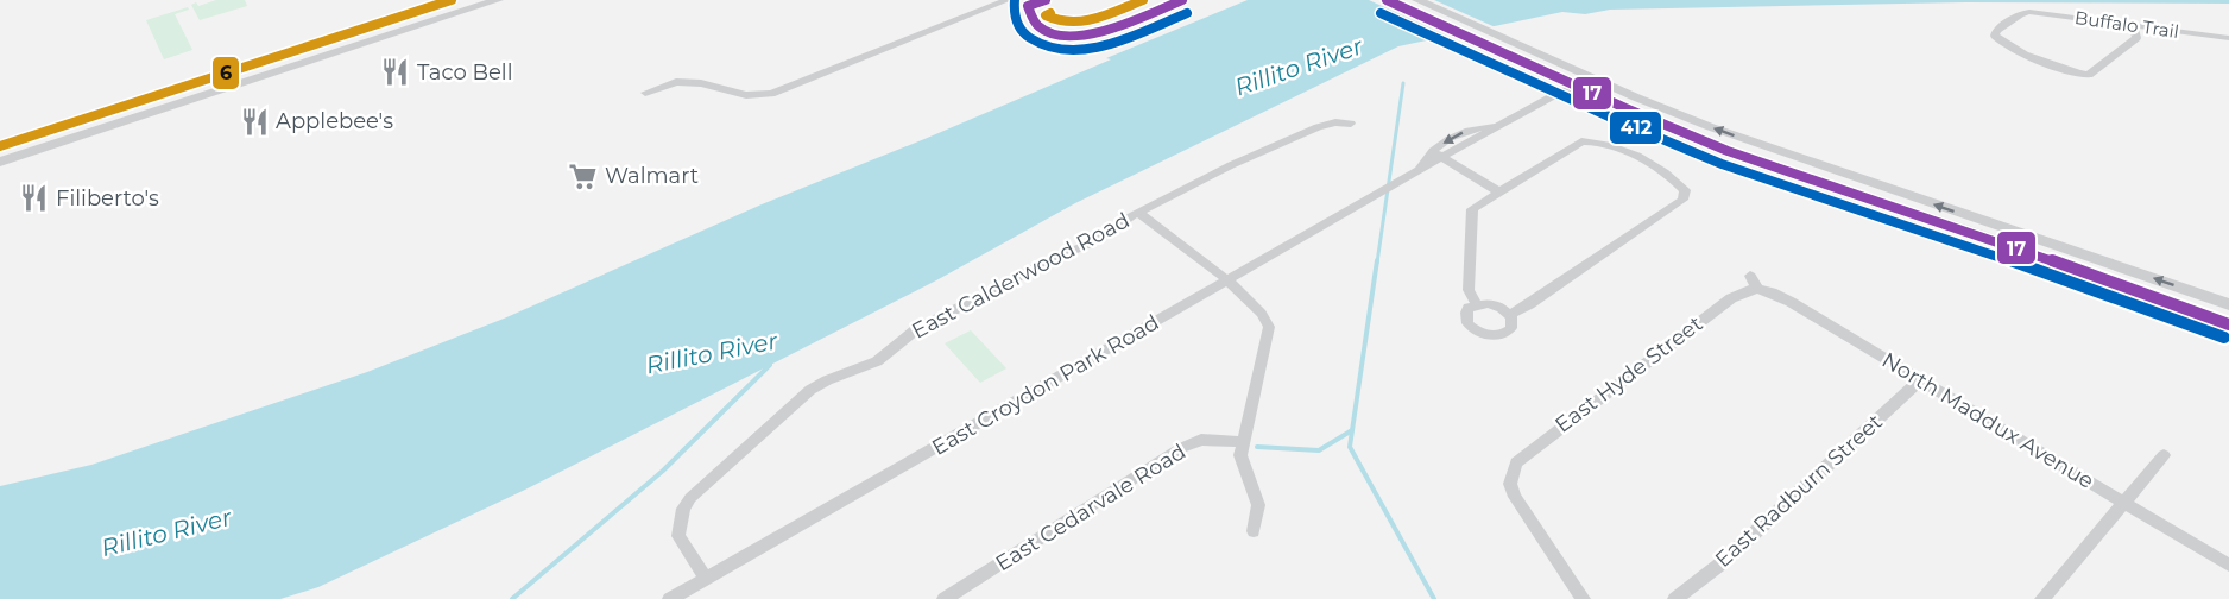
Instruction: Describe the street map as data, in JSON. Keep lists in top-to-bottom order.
{
  "streets": {
    "street": [
      "Buffalo Trail",
      "East Calderwood Road",
      "East Hyde Street",
      "East Croydon Park Road",
      "North Maddux Avenue",
      "East Radburn Street",
      "East Cedarvale Road"
    ]
  },
  "crossings": [
    ["East Calderwood Road", "East Croydon Park Road"],
    ["East Hyde Street", "North Maddux Avenue"],
    ["North Maddux Avenue", "East Radburn Street"]
  ],
  "water": ["Rillito River"],
  "places": {
    "restaurant": ["Taco Bell", "Applebee's", "Filiberto's"],
    "supermarket": ["Walmart"]
  },
  "lines": ["transit line 17", "transit line 412", "transit line 6"]
}
